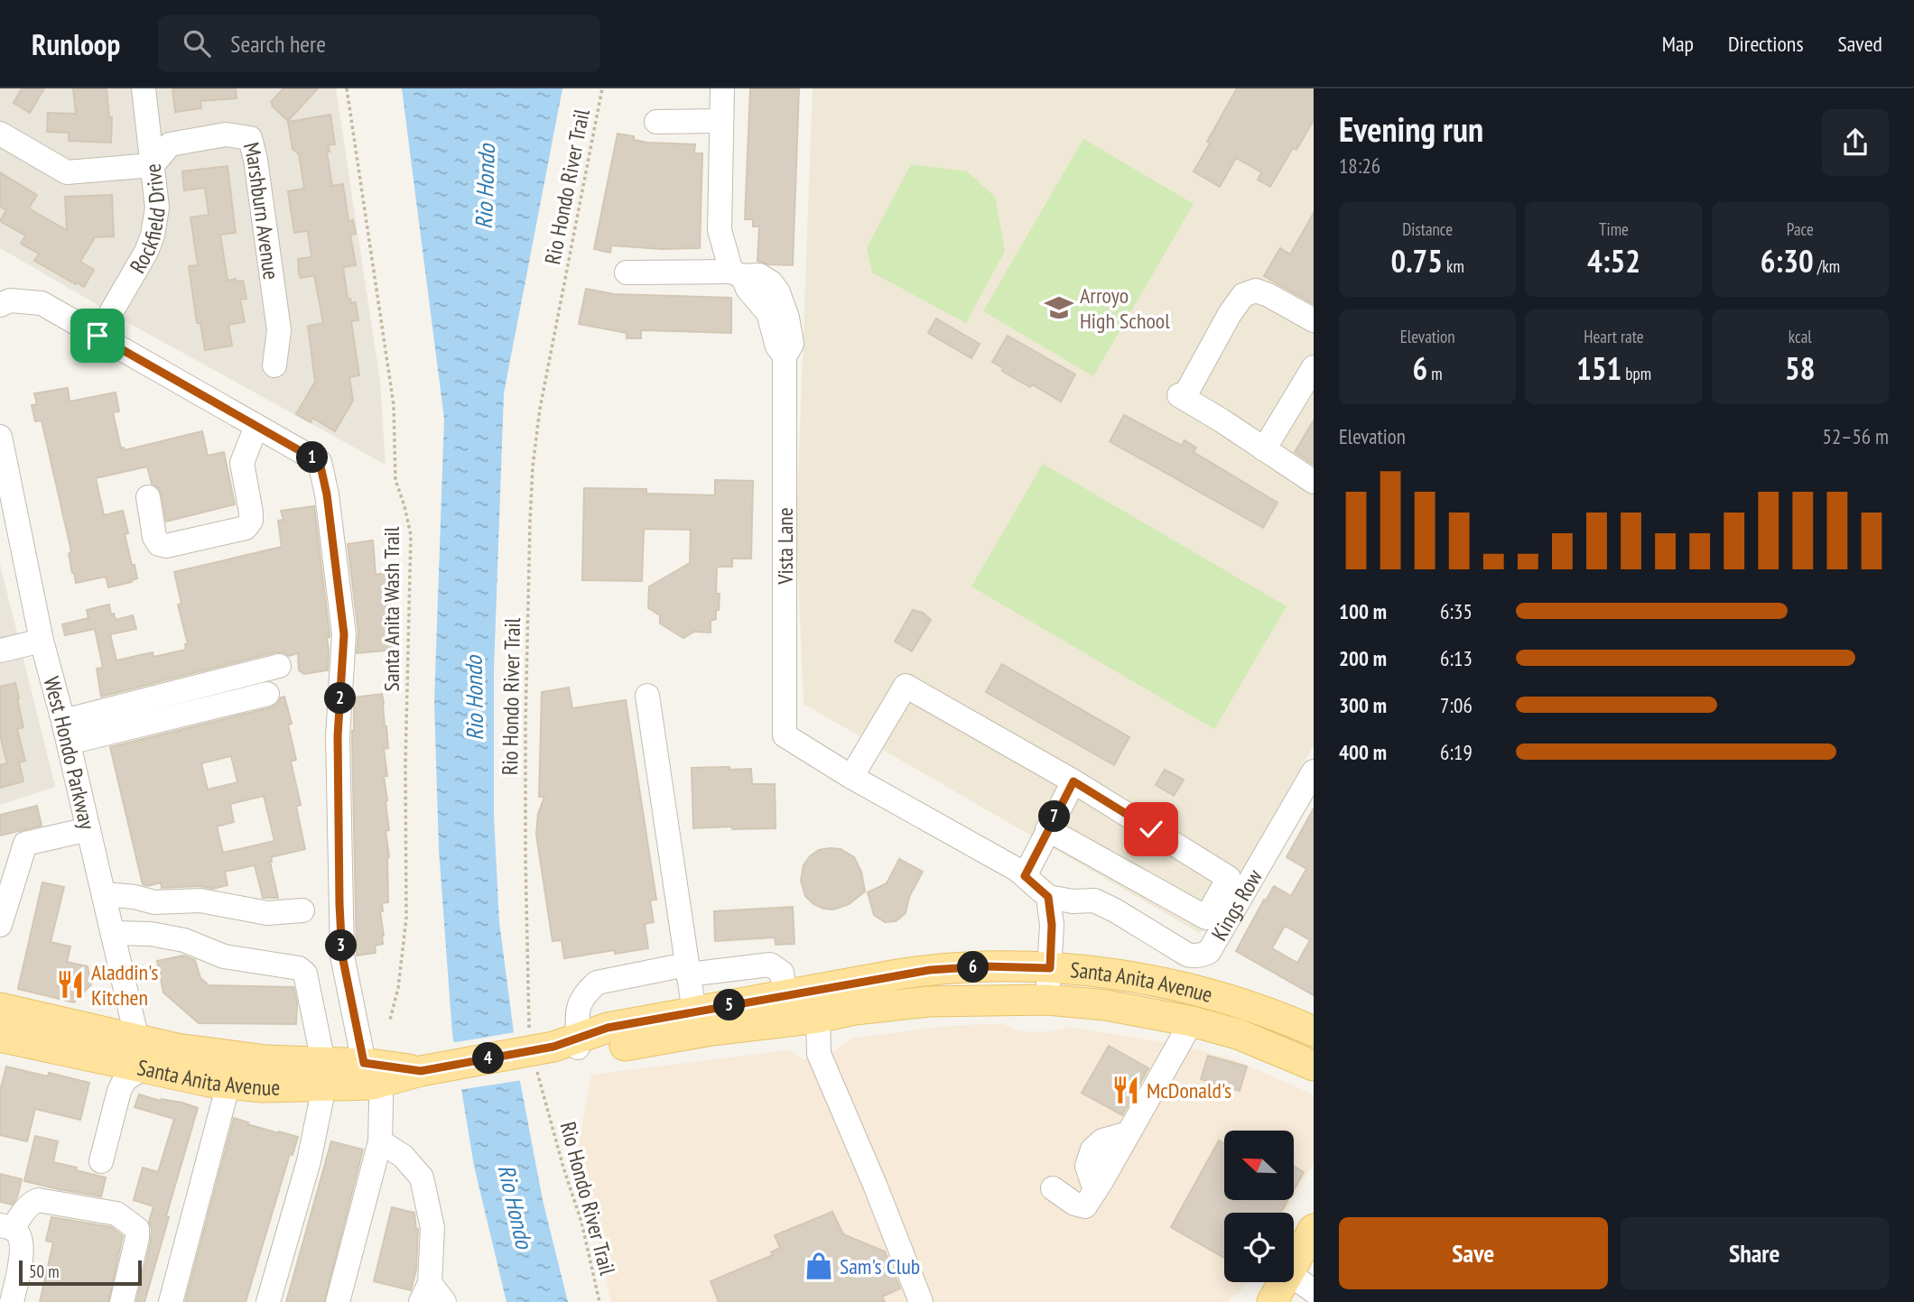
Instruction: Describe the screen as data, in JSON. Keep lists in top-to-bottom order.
{
  "streets": {
    "main road": ["Santa Anita Avenue"],
    "street": [
      "Marshburn Avenue",
      "Rockfield Drive",
      "Vista Lane",
      "West Hondo Parkway",
      "Kings Row"
    ],
    "path": ["Rio Hondo River Trail", "Santa Anita Wash Trail"]
  },
  "crossings": [
    ["Rio Hondo River Trail", "Santa Anita Avenue"],
    ["Marshburn Avenue", "Rockfield Drive"],
    ["West Hondo Parkway", "Santa Anita Avenue"]
  ],
  "water": ["Rio Hondo"],
  "places": {
    "school or university": ["Arroyo High School"],
    "restaurant": ["Aladdin's Kitchen", "McDonald's"],
    "shop": ["Sam's Club"]
  },
  "scale_bar": "50 m",
  "north": "top left",
  "page": {
    "header": "Runloop",
    "search": "Search here",
    "nav": ["Map", "Directions", "Saved"],
    "heading": ["Evening run", "18:26"],
    "stats": [
      ["Distance", "0.75 km"],
      ["Time", "4:52"],
      ["Pace", "6:30 /km"],
      ["Elevation", "6 m"],
      ["Heart rate", "151 bpm"],
      ["kcal", "58"]
    ],
    "chart": ["Elevation", "52–56 m"],
    "pins": [
      "1",
      "2",
      "7",
      "3",
      "6",
      "5",
      "4"
    ],
    "list": [
      {
        "name": "100 m",
        "note": "6:35"
      },
      {
        "name": "200 m",
        "note": "6:13"
      },
      {
        "name": "300 m",
        "note": "7:06"
      },
      {
        "name": "400 m",
        "note": "6:19"
      }
    ],
    "buttons": ["Save", "Share"],
    "scale": "50 m"
  }
}
